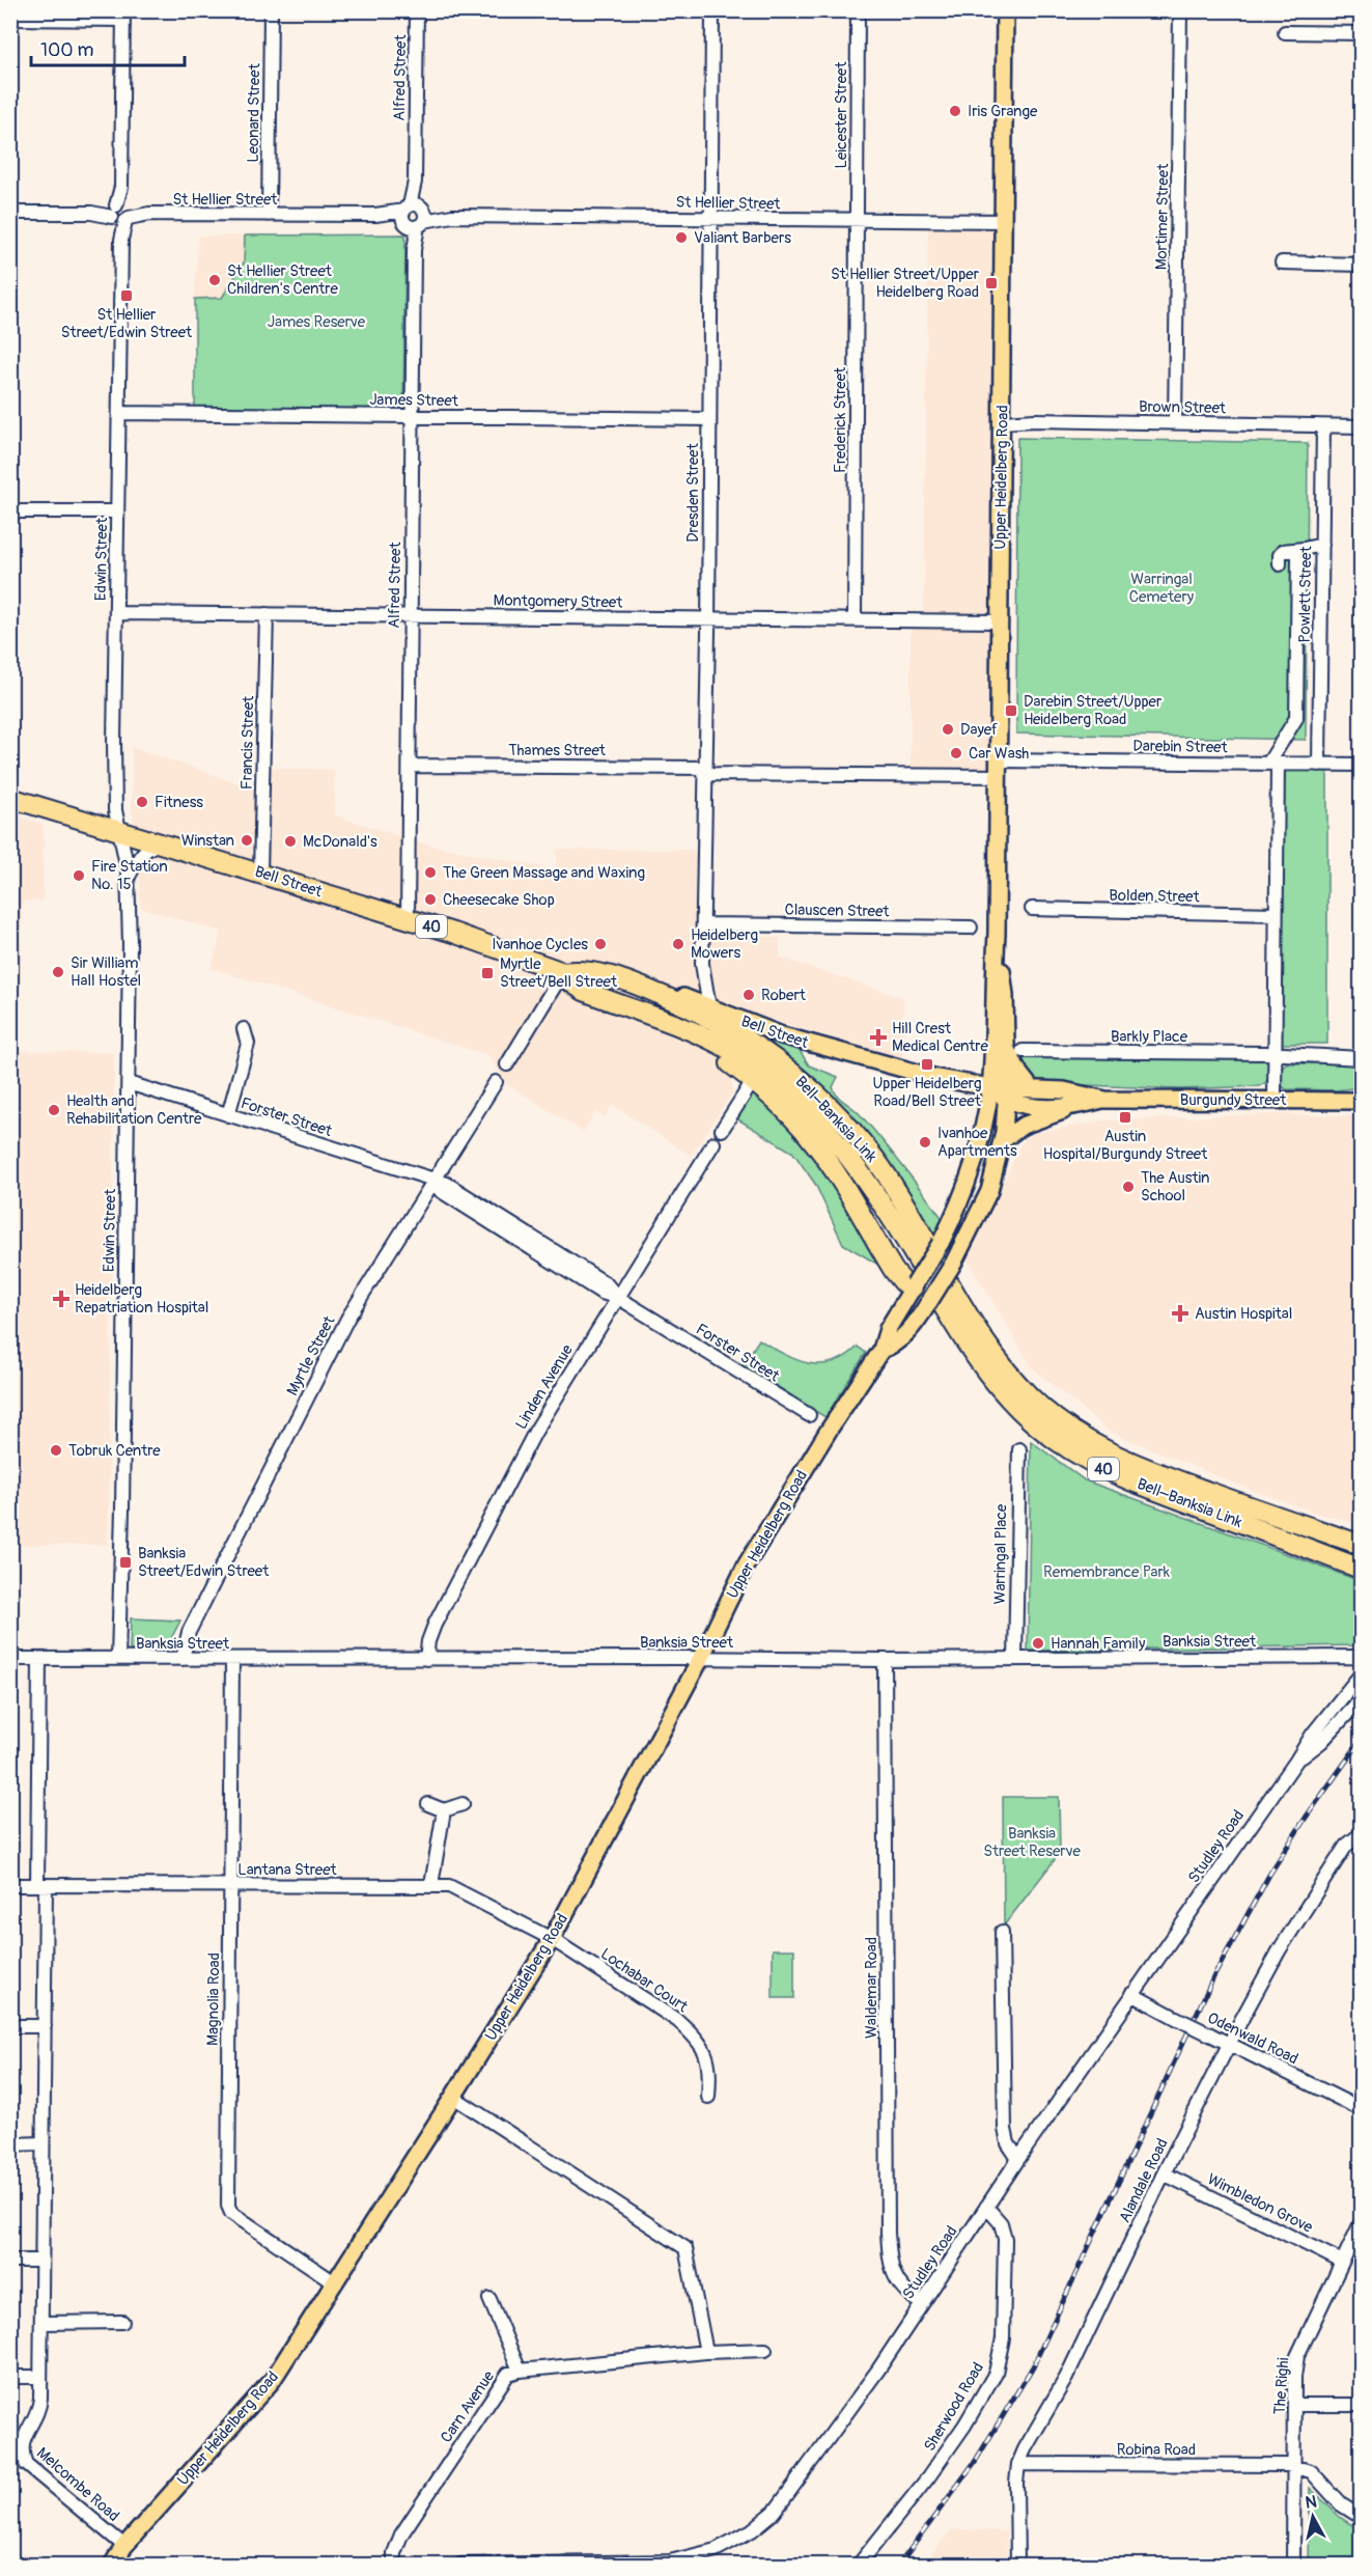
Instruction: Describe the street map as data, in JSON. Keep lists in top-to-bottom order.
{
  "streets": {
    "highway": ["Bell Street", "40", "Bell–Banksia Link"],
    "main road": ["Upper Heidelberg Road", "Burgundy Street"],
    "street": [
      "Alfred Street",
      "Leonard Street",
      "Leicester Street",
      "St Hellier Street",
      "Mortimer Street",
      "James Street",
      "Brown Street",
      "Frederick Street",
      "Dresden Street",
      "Edwin Street",
      "Powlett Street",
      "Montgomery Street",
      "Francis Street",
      "Darebin Street",
      "Thames Street",
      "Bolden Street",
      "Clauscen Street",
      "Barkly Place",
      "Forster Street",
      "Myrtle Street",
      "Linden Avenue",
      "Warringal Place",
      "Banksia Street",
      "Studley Road",
      "Lantana Street",
      "Lochabar Court",
      "Waldemar Road",
      "Magnolia Road",
      "Odenwald Road",
      "Alandale Road",
      "Wimbledon Grove",
      "The Righi",
      "Carn Avenue",
      "Sherwood Road",
      "Robina Road",
      "Melcombe Road"
    ]
  },
  "crossings": [
    ["Alfred Street", "St Hellier Street"],
    ["Alfred Street", "James Street"],
    ["Alfred Street", "Montgomery Street"],
    ["Alfred Street", "Thames Street"],
    ["Alfred Street", "Bell Street"],
    ["Leonard Street", "St Hellier Street"],
    ["Leicester Street", "St Hellier Street"],
    ["Leicester Street", "Frederick Street"],
    ["St Hellier Street", "Frederick Street"],
    ["St Hellier Street", "Upper Heidelberg Road"],
    ["St Hellier Street", "Dresden Street"],
    ["St Hellier Street", "Edwin Street"],
    ["Mortimer Street", "Brown Street"],
    ["James Street", "Dresden Street"],
    ["James Street", "Edwin Street"],
    ["Brown Street", "Upper Heidelberg Road"],
    ["Brown Street", "Powlett Street"],
    ["Frederick Street", "Montgomery Street"],
    ["Upper Heidelberg Road", "Montgomery Street"],
    ["Upper Heidelberg Road", "Darebin Street"],
    ["Upper Heidelberg Road", "Thames Street"],
    ["Upper Heidelberg Road", "Bell Street"],
    ["Upper Heidelberg Road", "Burgundy Street"],
    ["Upper Heidelberg Road", "Bell–Banksia Link"],
    ["Upper Heidelberg Road", "Banksia Street"],
    ["Upper Heidelberg Road", "Lantana Street"],
    ["Upper Heidelberg Road", "Lochabar Court"],
    ["Upper Heidelberg Road", "Magnolia Road"],
    ["Upper Heidelberg Road", "Melcombe Road"],
    ["Dresden Street", "Montgomery Street"],
    ["Dresden Street", "Thames Street"],
    ["Dresden Street", "Bell Street"],
    ["Dresden Street", "Clauscen Street"],
    ["Edwin Street", "Montgomery Street"],
    ["Edwin Street", "Bell Street"],
    ["Edwin Street", "Forster Street"],
    ["Edwin Street", "Banksia Street"],
    ["Powlett Street", "Darebin Street"],
    ["Montgomery Street", "Francis Street"],
    ["Francis Street", "Bell Street"],
    ["Darebin Street", "Thames Street"],
    ["Bell Street", "Burgundy Street"],
    ["Bell Street", "Bell–Banksia Link"],
    ["Forster Street", "Myrtle Street"],
    ["Forster Street", "Linden Avenue"],
    ["Myrtle Street", "Banksia Street"],
    ["Linden Avenue", "Banksia Street"],
    ["Warringal Place", "Banksia Street"],
    ["Banksia Street", "Waldemar Road"],
    ["Banksia Street", "Magnolia Road"],
    ["Banksia Street", "Melcombe Road"],
    ["Studley Road", "Waldemar Road"],
    ["Studley Road", "Odenwald Road"],
    ["Studley Road", "Sherwood Road"],
    ["Lantana Street", "Lochabar Court"],
    ["Lantana Street", "Magnolia Road"],
    ["Lantana Street", "Melcombe Road"],
    ["Odenwald Road", "Alandale Road"],
    ["Alandale Road", "Wimbledon Grove"],
    ["Alandale Road", "Robina Road"],
    ["Wimbledon Grove", "The Righi"],
    ["The Righi", "Robina Road"]
  ],
  "parks": [
    "James Reserve",
    "Warringal Cemetery",
    "Remembrance Park",
    "Banksia Street Reserve"
  ],
  "places": {
    "other": [
      "Iris Grange",
      "Valiant Barbers",
      "St Hellier Street Children's Centre",
      "Dayef",
      "Car Wash",
      "Fitness",
      "Winstan",
      "McDonald's",
      "The Green Massage and Waxing",
      "Fire Station No. 15",
      "Cheesecake Shop",
      "Ivanhoe Cycles",
      "Heidelberg Mowers",
      "Sir William Hall Hostel",
      "Robert",
      "Health and Rehabilitation Centre",
      "Ivanhoe Apartments",
      "The Austin School",
      "Tobruk Centre",
      "Hannah Family"
    ],
    "transit": [
      "St Hellier Street/Upper Heidelberg Road",
      "St Hellier Street/Edwin Street",
      "Darebin Street/Upper Heidelberg Road",
      "Myrtle Street/Bell Street",
      "Upper Heidelberg Road/Bell Street",
      "Austin Hospital/Burgundy Street",
      "Banksia Street/Edwin Street"
    ],
    "health": ["Hill Crest Medical Centre", "Heidelberg Repatriation Hospital", "Austin Hospital"]
  },
  "scale_bar": "100 m",
  "north": "top"
}
